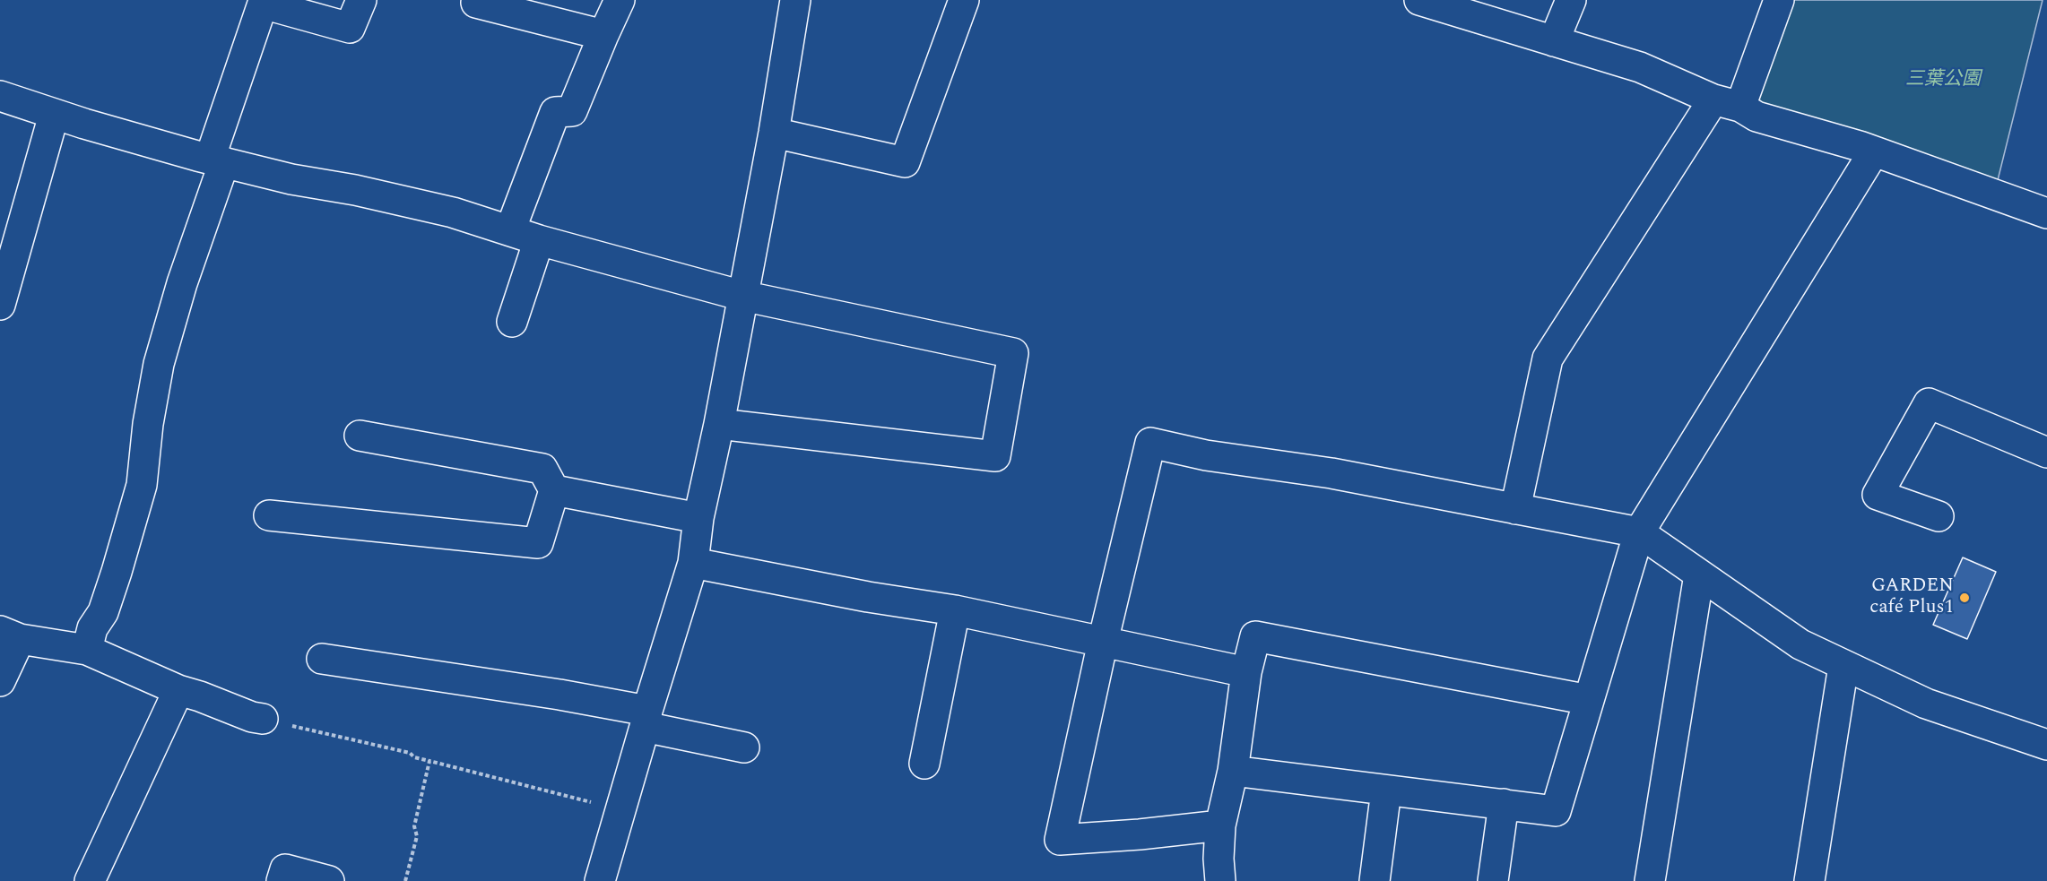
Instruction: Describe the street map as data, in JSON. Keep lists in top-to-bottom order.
{
  "parks": ["三葉公園"],
  "places": ["GARDEN café Plus1"]
}
